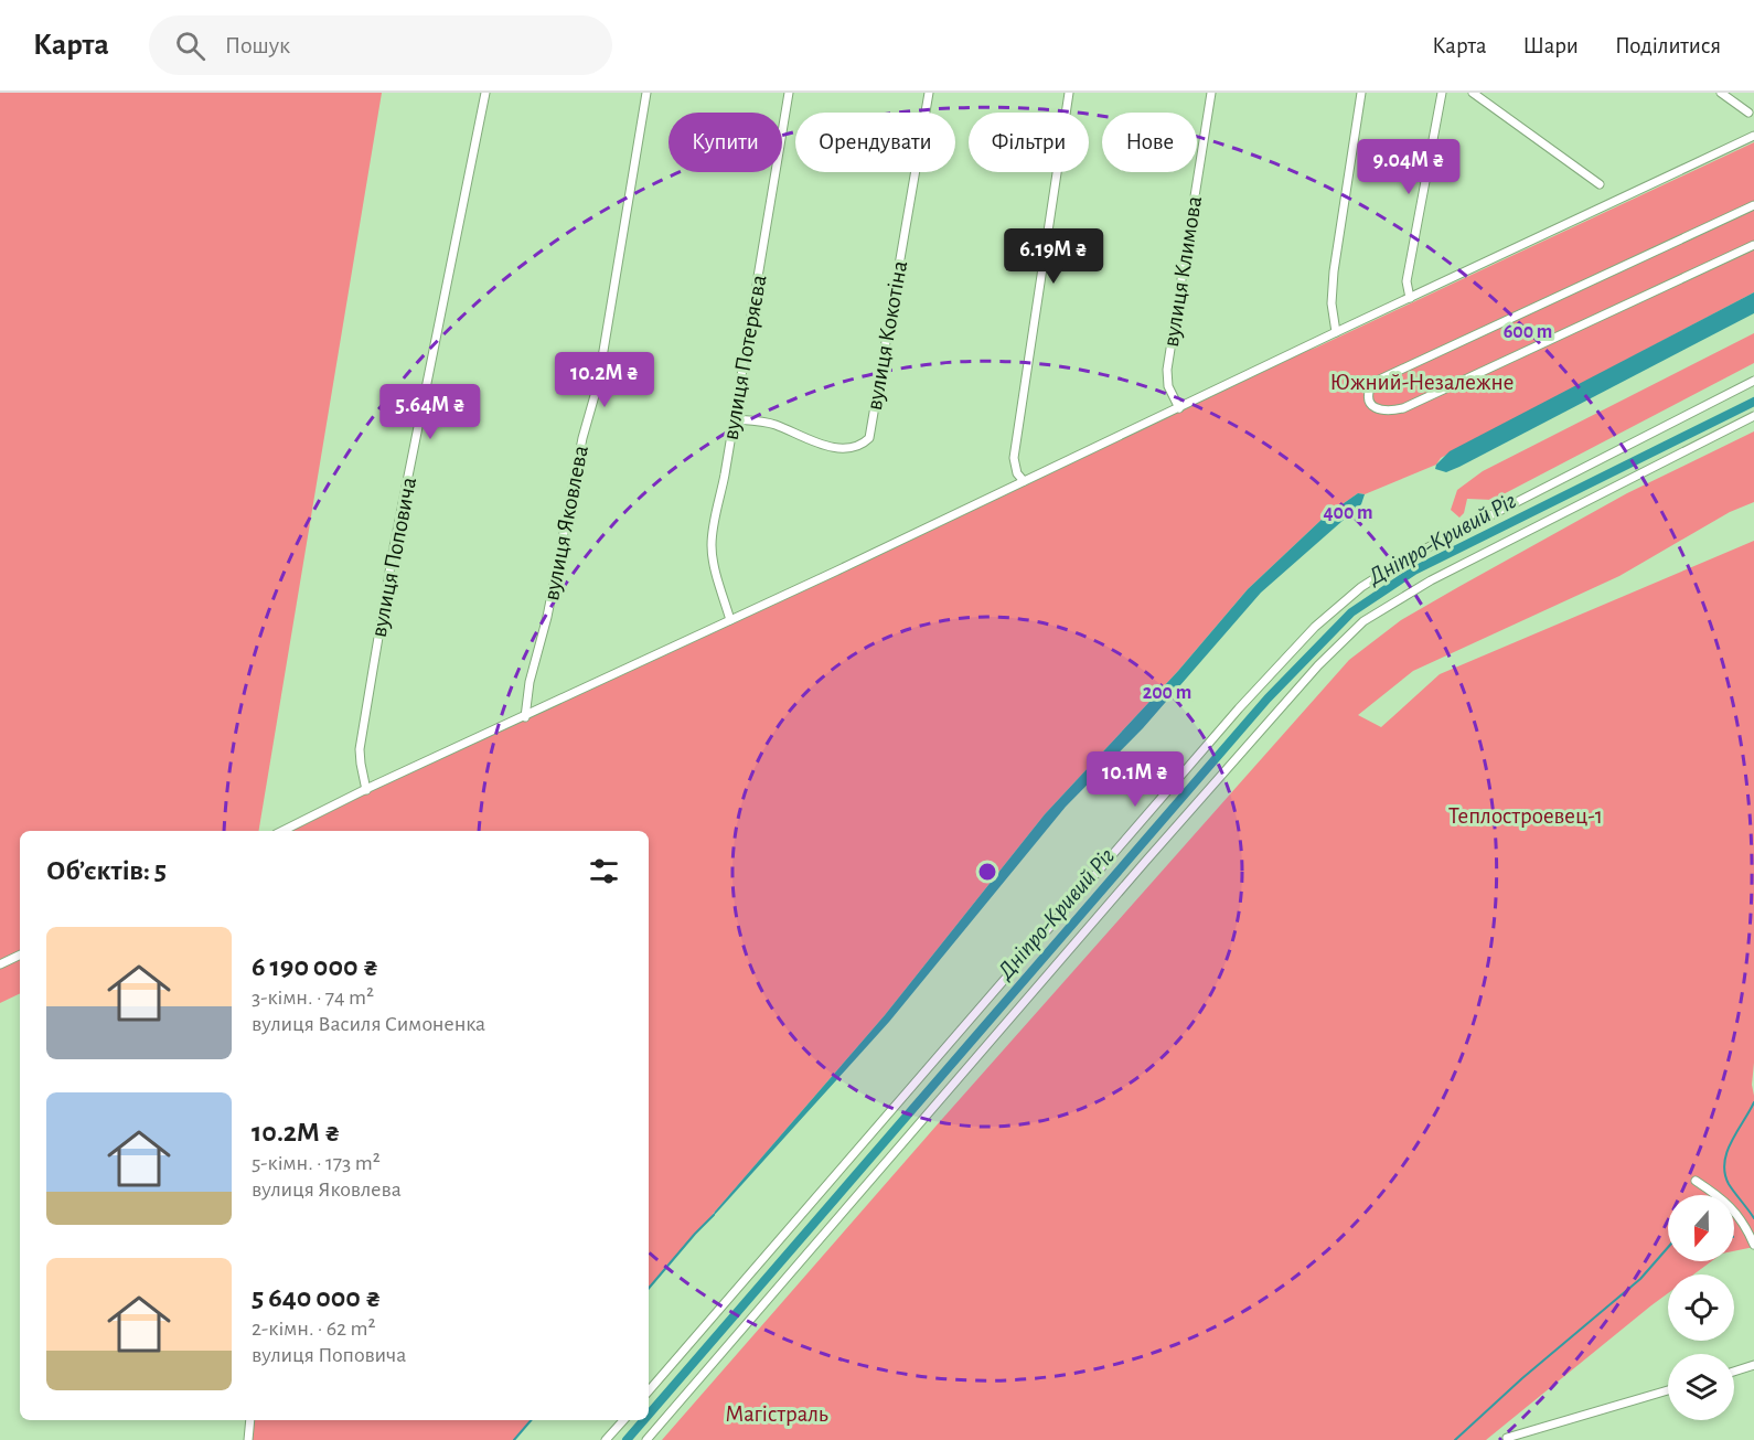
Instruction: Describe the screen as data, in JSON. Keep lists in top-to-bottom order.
{
  "streets": {
    "street": [
      "вулиця Климова",
      "вулиця Кокотіна",
      "вулиця Потеряєва",
      "вулиця Яковлева",
      "вулиця Поповича"
    ]
  },
  "crossings": [
    ["вулиця Кокотіна", "вулиця Потеряєва"]
  ],
  "water": ["Дніпро-Кривий Ріг"],
  "parks": ["Южний-Незалежне", "Теплостроевец-1", "Магістраль"],
  "north": "bottom",
  "page": {
    "header": "Карта",
    "search": "Пошук",
    "nav": ["Карта", "Шари", "Поділитися"],
    "chip": [
      "Купити",
      "Орендувати",
      "Фільтри",
      "Нове"
    ],
    "price": [
      "9.04M ₴",
      "6.19M ₴",
      "10.2M ₴",
      "5.64M ₴",
      "10.1M ₴"
    ],
    "heading": "Об’єктів: 5",
    "list": [
      {
        "name": "6 190 000 ₴",
        "note": "3-кімн. · 74 m² · вулиця Василя Симоненка"
      },
      {
        "name": "10.2M ₴",
        "note": "5-кімн. · 173 m² · вулиця Яковлева"
      },
      {
        "name": "5 640 000 ₴",
        "note": "2-кімн. · 62 m² · вулиця Поповича"
      }
    ]
  },
  "rings": ["600 m", "400 m", "200 m"]
}
